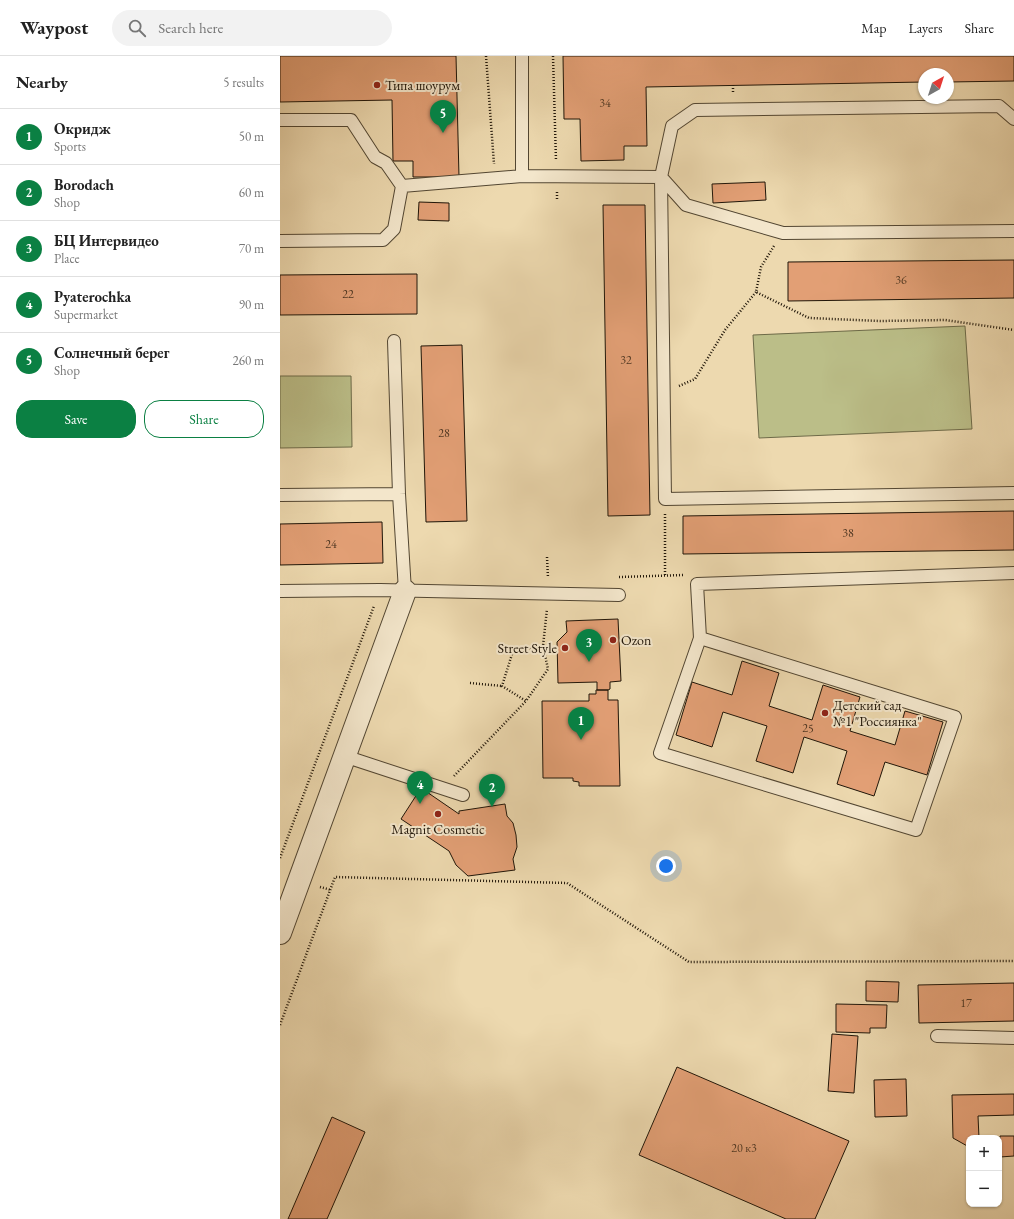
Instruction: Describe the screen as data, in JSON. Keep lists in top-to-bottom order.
{
  "places": [
    "Типа шоурум",
    "Ozon",
    "Street Style",
    "Детский сад №1 \"Россиянка\"",
    "Magnit Cosmetic"
  ],
  "house_numbers": [
    "34",
    "36",
    "22",
    "32",
    "28",
    "38",
    "24",
    "25",
    "17",
    "20 к3"
  ],
  "north": "top right",
  "page": {
    "header": "Waypost",
    "search": "Search here",
    "nav": ["Map", "Layers", "Share"],
    "heading": ["Nearby", "5 results"],
    "pins": [
      "5",
      "3",
      "1",
      "4",
      "2"
    ],
    "list": [
      {
        "mark": "1",
        "name": "Окридж",
        "note": "Sports",
        "value": "50 m"
      },
      {
        "mark": "2",
        "name": "Borodach",
        "note": "Shop",
        "value": "60 m"
      },
      {
        "mark": "3",
        "name": "БЦ Интервидео",
        "note": "Place",
        "value": "70 m"
      },
      {
        "mark": "4",
        "name": "Pyaterochka",
        "note": "Supermarket",
        "value": "90 m"
      },
      {
        "mark": "5",
        "name": "Солнечный берег",
        "note": "Shop",
        "value": "260 m"
      }
    ],
    "buttons": ["Save", "Share"],
    "map_buttons": ["+", "−"]
  }
}
